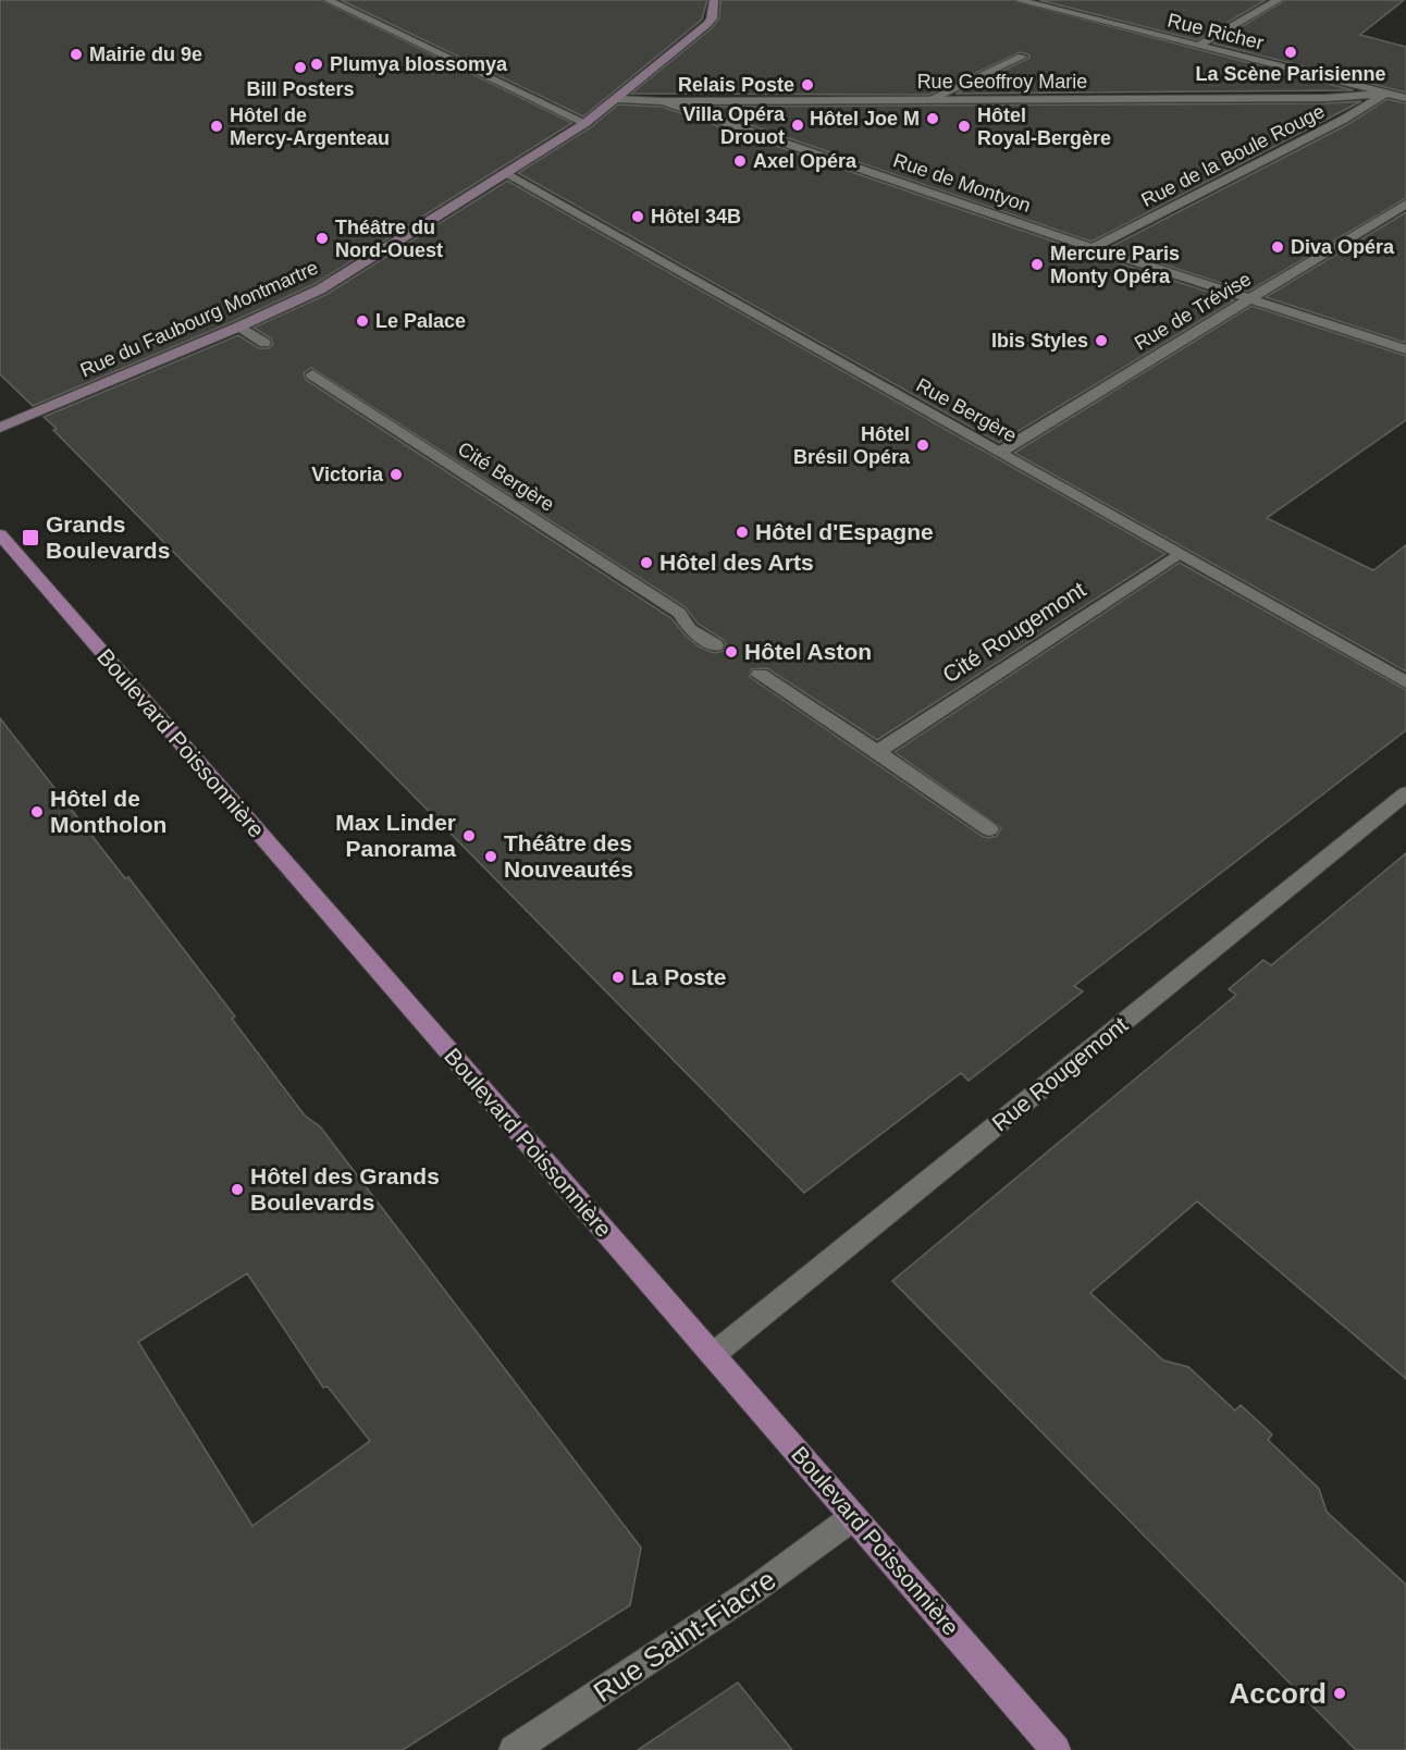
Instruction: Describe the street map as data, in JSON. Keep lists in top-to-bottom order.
{
  "streets": {
    "main road": ["Boulevard Poissonnière"],
    "street": [
      "Rue Richer",
      "Rue Geoffroy Marie",
      "Rue de la Boule Rouge",
      "Rue de Montyon",
      "Rue de Trévise",
      "Rue du Faubourg Montmartre",
      "Rue Bergère",
      "Cité Bergère",
      "Cité Rougemont",
      "Rue Rougemont",
      "Rue Saint-Fiacre"
    ]
  },
  "crossings": [
    ["Rue Richer", "Rue Geoffroy Marie"],
    ["Rue Richer", "Rue de la Boule Rouge"],
    ["Rue Geoffroy Marie", "Rue de la Boule Rouge"],
    ["Rue Geoffroy Marie", "Rue de Montyon"],
    ["Rue Geoffroy Marie", "Rue du Faubourg Montmartre"],
    ["Rue de la Boule Rouge", "Rue de Montyon"],
    ["Rue de Montyon", "Rue de Trévise"],
    ["Rue de Trévise", "Rue Bergère"],
    ["Rue du Faubourg Montmartre", "Rue Bergère"],
    ["Rue Bergère", "Cité Rougemont"],
    ["Boulevard Poissonnière", "Rue Rougemont"],
    ["Boulevard Poissonnière", "Rue Saint-Fiacre"]
  ],
  "places": {
    "other": [
      "La Scène Parisienne",
      "Mairie du 9e",
      "Plumya blossomya",
      "Bill Posters",
      "Relais Poste",
      "Hôtel Joe M",
      "Villa Opéra Drouot",
      "Hôtel de Mercy-Argenteau",
      "Hôtel Royal-Bergère",
      "Axel Opéra",
      "Hôtel 34B",
      "Théâtre du Nord-Ouest",
      "Diva Opéra",
      "Mercure Paris Monty Opéra",
      "Le Palace",
      "Ibis Styles",
      "Hôtel Brésil Opéra",
      "Victoria",
      "Hôtel d'Espagne",
      "Hôtel des Arts",
      "Hôtel Aston",
      "Hôtel de Montholon",
      "Max Linder Panorama",
      "Théâtre des Nouveautés",
      "La Poste",
      "Hôtel des Grands Boulevards",
      "Accord"
    ],
    "transit": ["Grands Boulevards"]
  }
}
